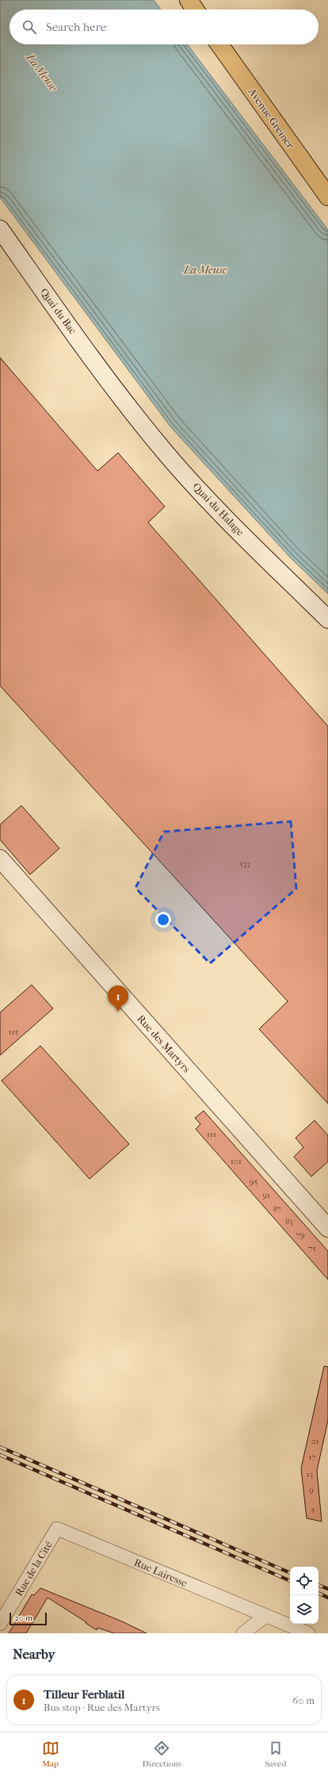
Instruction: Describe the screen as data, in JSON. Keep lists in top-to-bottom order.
{
  "streets": {
    "main road": [
      "Avenue Greiner",
      "Quai du Bac",
      "Quai du Halage",
      "Rue des Martyrs"
    ],
    "street": ["Rue de la Cité", "Rue Lairesse"]
  },
  "crossings": [
    ["Quai du Bac", "Quai du Halage"],
    ["Rue de la Cité", "Rue Lairesse"]
  ],
  "water": ["La Meuse"],
  "house_numbers": [
    "533",
    "115",
    "111",
    "101",
    "95",
    "91",
    "87",
    "83",
    "79",
    "75",
    "21",
    "17",
    "13",
    "9",
    "5"
  ],
  "scale_bar": "20 m",
  "page": {
    "search": "Search here",
    "pins": "1",
    "scale": "20 m",
    "heading": "Nearby",
    "list": [
      {
        "mark": "1",
        "name": "Tilleur Ferblatil",
        "note": "Bus stop · Rue des Martyrs",
        "value": "60 m"
      }
    ],
    "nav": ["Map", "Directions", "Saved"]
  }
}
